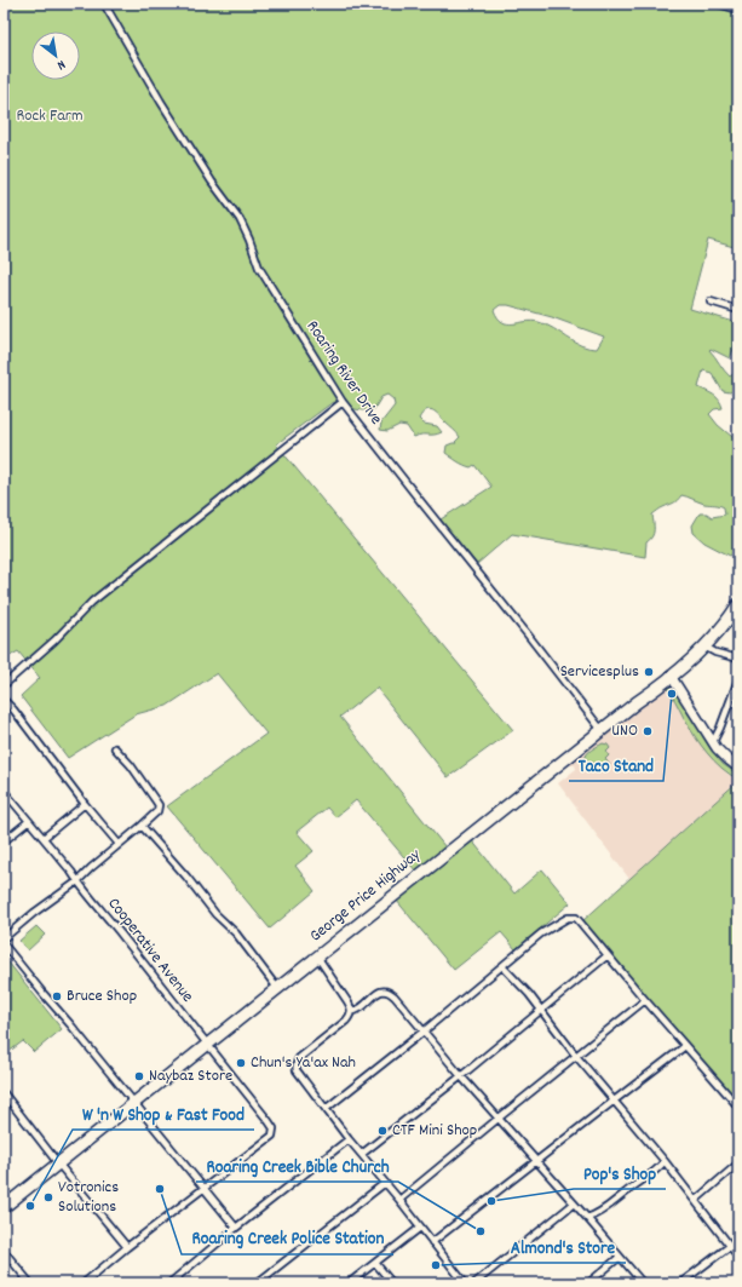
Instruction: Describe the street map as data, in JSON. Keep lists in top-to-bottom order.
{
  "streets": {
    "highway": ["George Price Highway"],
    "street": ["Roaring River Drive", "Cooperative Avenue"]
  },
  "crossings": [
    ["Roaring River Drive", "George Price Highway"],
    ["George Price Highway", "Cooperative Avenue"]
  ],
  "parks": ["Rock Farm"],
  "places": [
    "Servicesplus",
    "Taco Stand",
    "UNO",
    "Bruce Shop",
    "Chun's Ya'ax Nah",
    "Naybaz Store",
    "CTF Mini Shop",
    "Roaring Creek Police Station",
    "Votronics Solutions",
    "Pop's Shop",
    "W 'n W Shop & Fast Food",
    "Roaring Creek Bible Church",
    "Almond's Store"
  ],
  "north": "bottom right"
}
